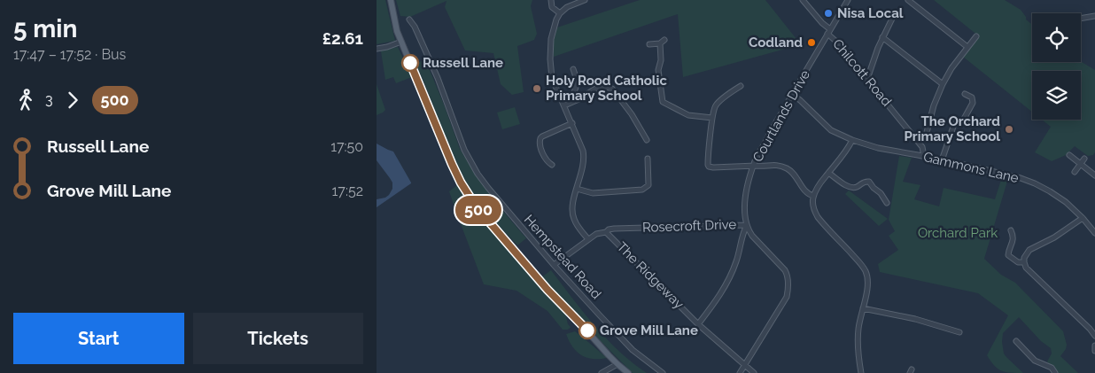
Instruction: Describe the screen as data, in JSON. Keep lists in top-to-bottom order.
{
  "streets": {
    "street": [
      "Chilcott Road",
      "Courtlands Drive",
      "Gammons Lane",
      "Rosecroft Drive",
      "Hempstead Road",
      "The Ridgeway"
    ]
  },
  "crossings": [
    ["Chilcott Road", "Courtlands Drive"],
    ["Chilcott Road", "Gammons Lane"],
    ["Courtlands Drive", "Gammons Lane"],
    ["Courtlands Drive", "Rosecroft Drive"],
    ["Courtlands Drive", "The Ridgeway"],
    ["Rosecroft Drive", "Hempstead Road"],
    ["Rosecroft Drive", "The Ridgeway"]
  ],
  "parks": ["Orchard Park"],
  "places": [
    "Nisa Local",
    "Codland",
    "Russell Lane",
    "Holy Rood Catholic Primary School",
    "The Orchard Primary School",
    "Grove Mill Lane"
  ],
  "lines": ["bus line 500"],
  "page": {
    "heading": ["5 min", "17:47 – 17:52 · Bus", "£2.61"],
    "on_map": "500",
    "legs": ["3", "500"],
    "list": [
      {
        "name": "Russell Lane",
        "value": "17:50"
      },
      {
        "name": "Grove Mill Lane",
        "value": "17:52"
      }
    ],
    "buttons": ["Start", "Tickets"]
  }
}
